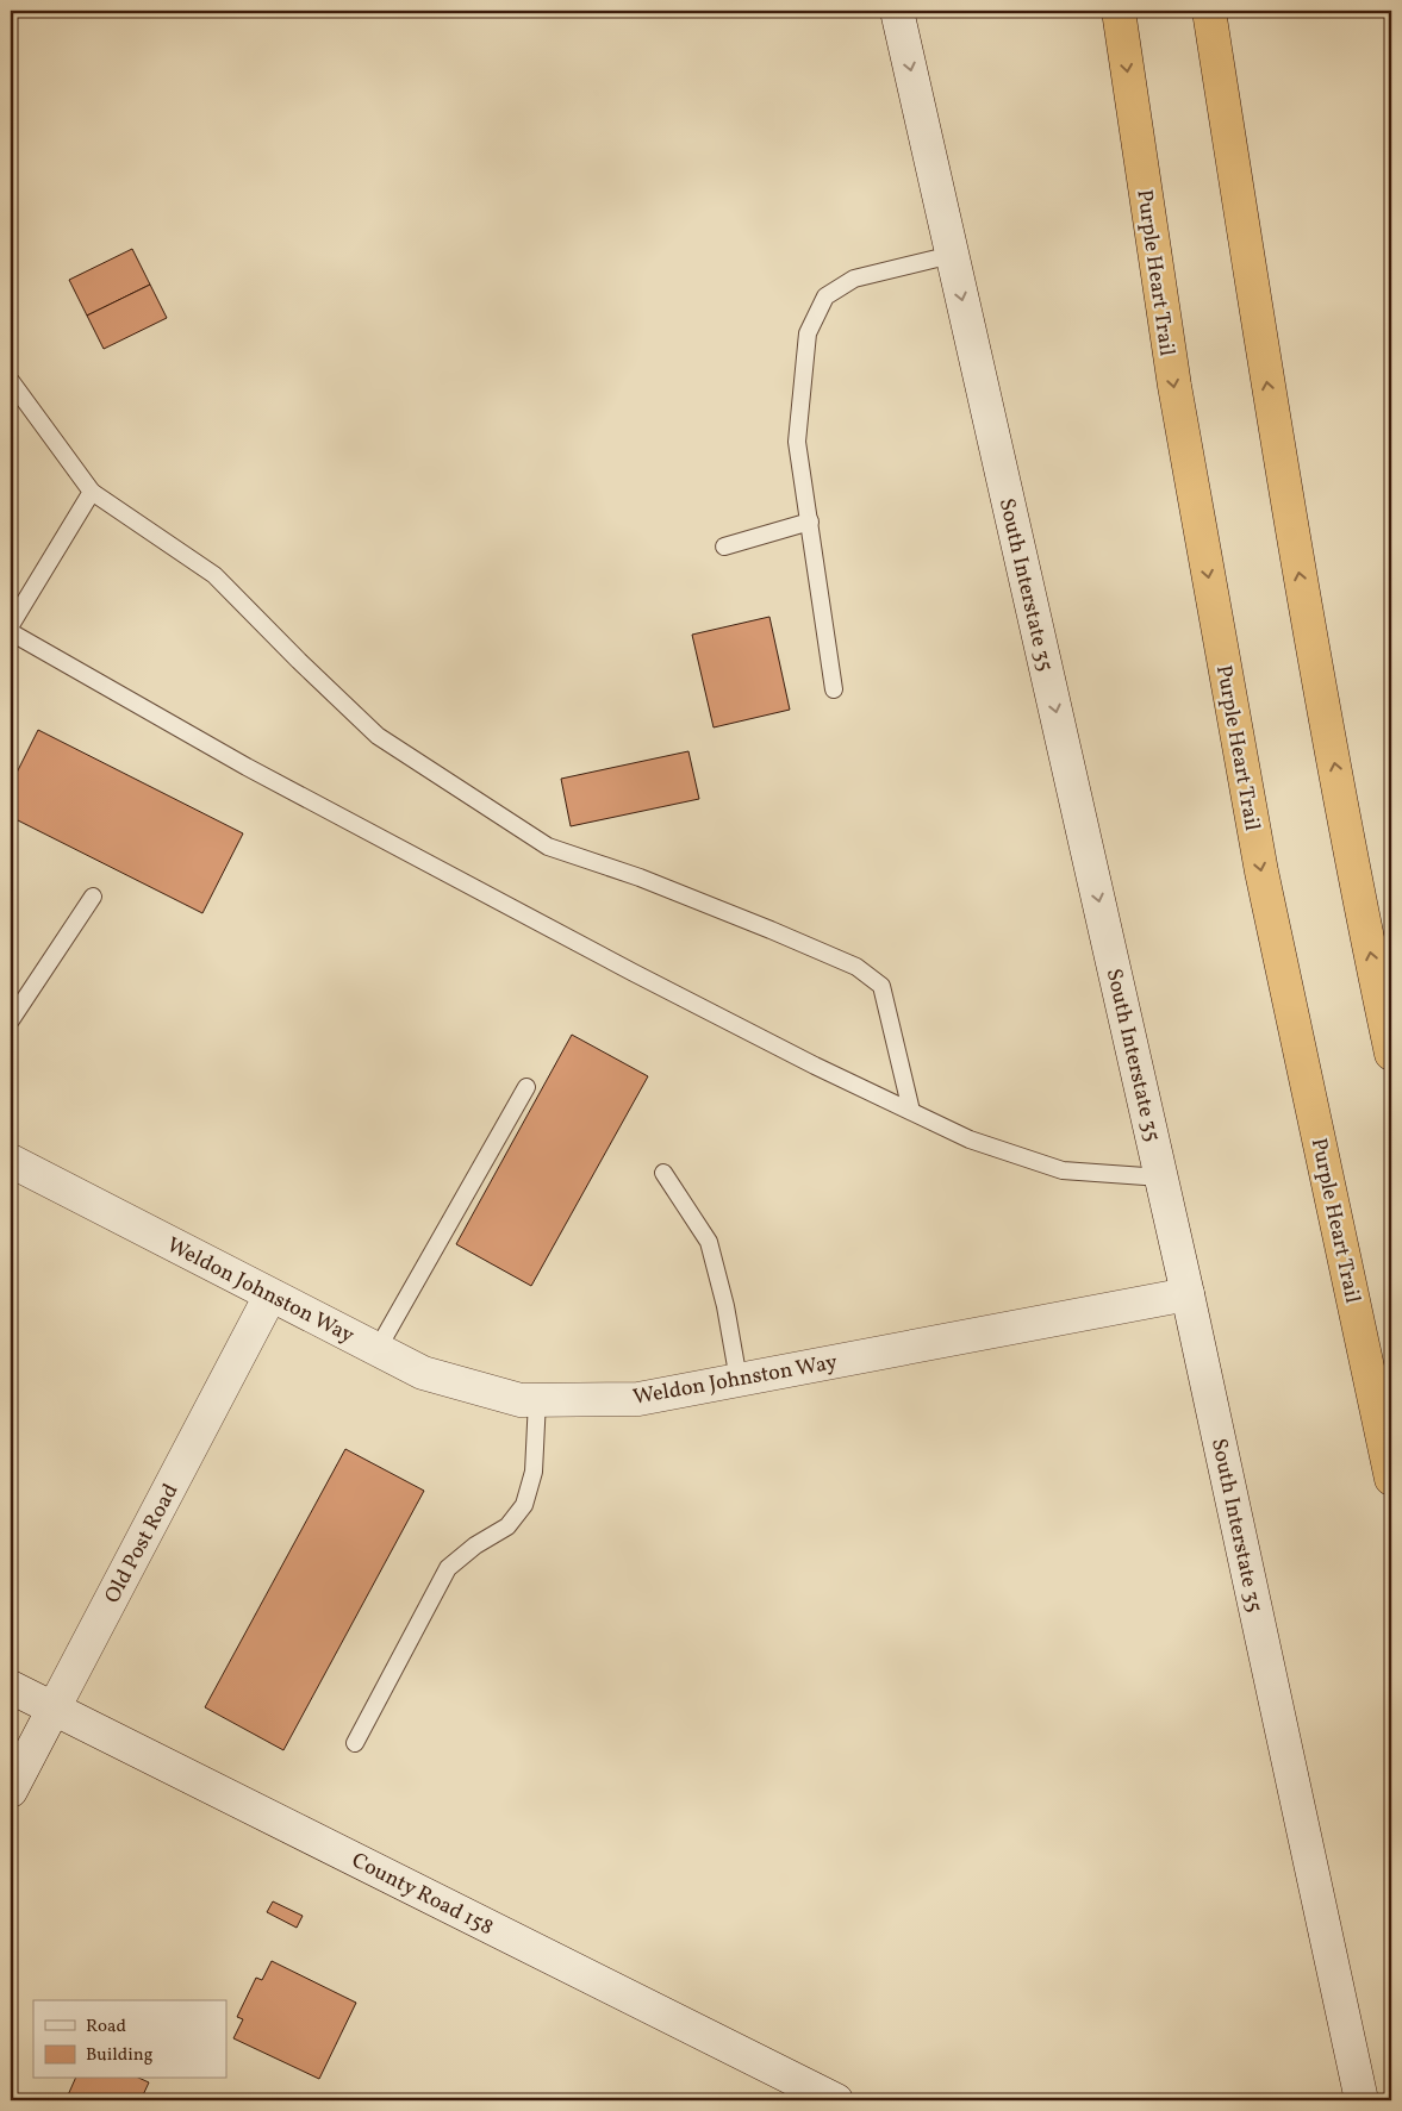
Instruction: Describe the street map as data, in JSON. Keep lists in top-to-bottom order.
{
  "streets": {
    "highway": ["Purple Heart Trail"],
    "street": [
      "South Interstate 35",
      "Weldon Johnston Way",
      "Old Post Road",
      "County Road 158"
    ]
  },
  "crossings": [
    ["South Interstate 35", "Weldon Johnston Way"],
    ["Weldon Johnston Way", "Old Post Road"],
    ["Old Post Road", "County Road 158"]
  ],
  "one_way": ["South Interstate 35"],
  "legend": ["Road", "Building"]
}
